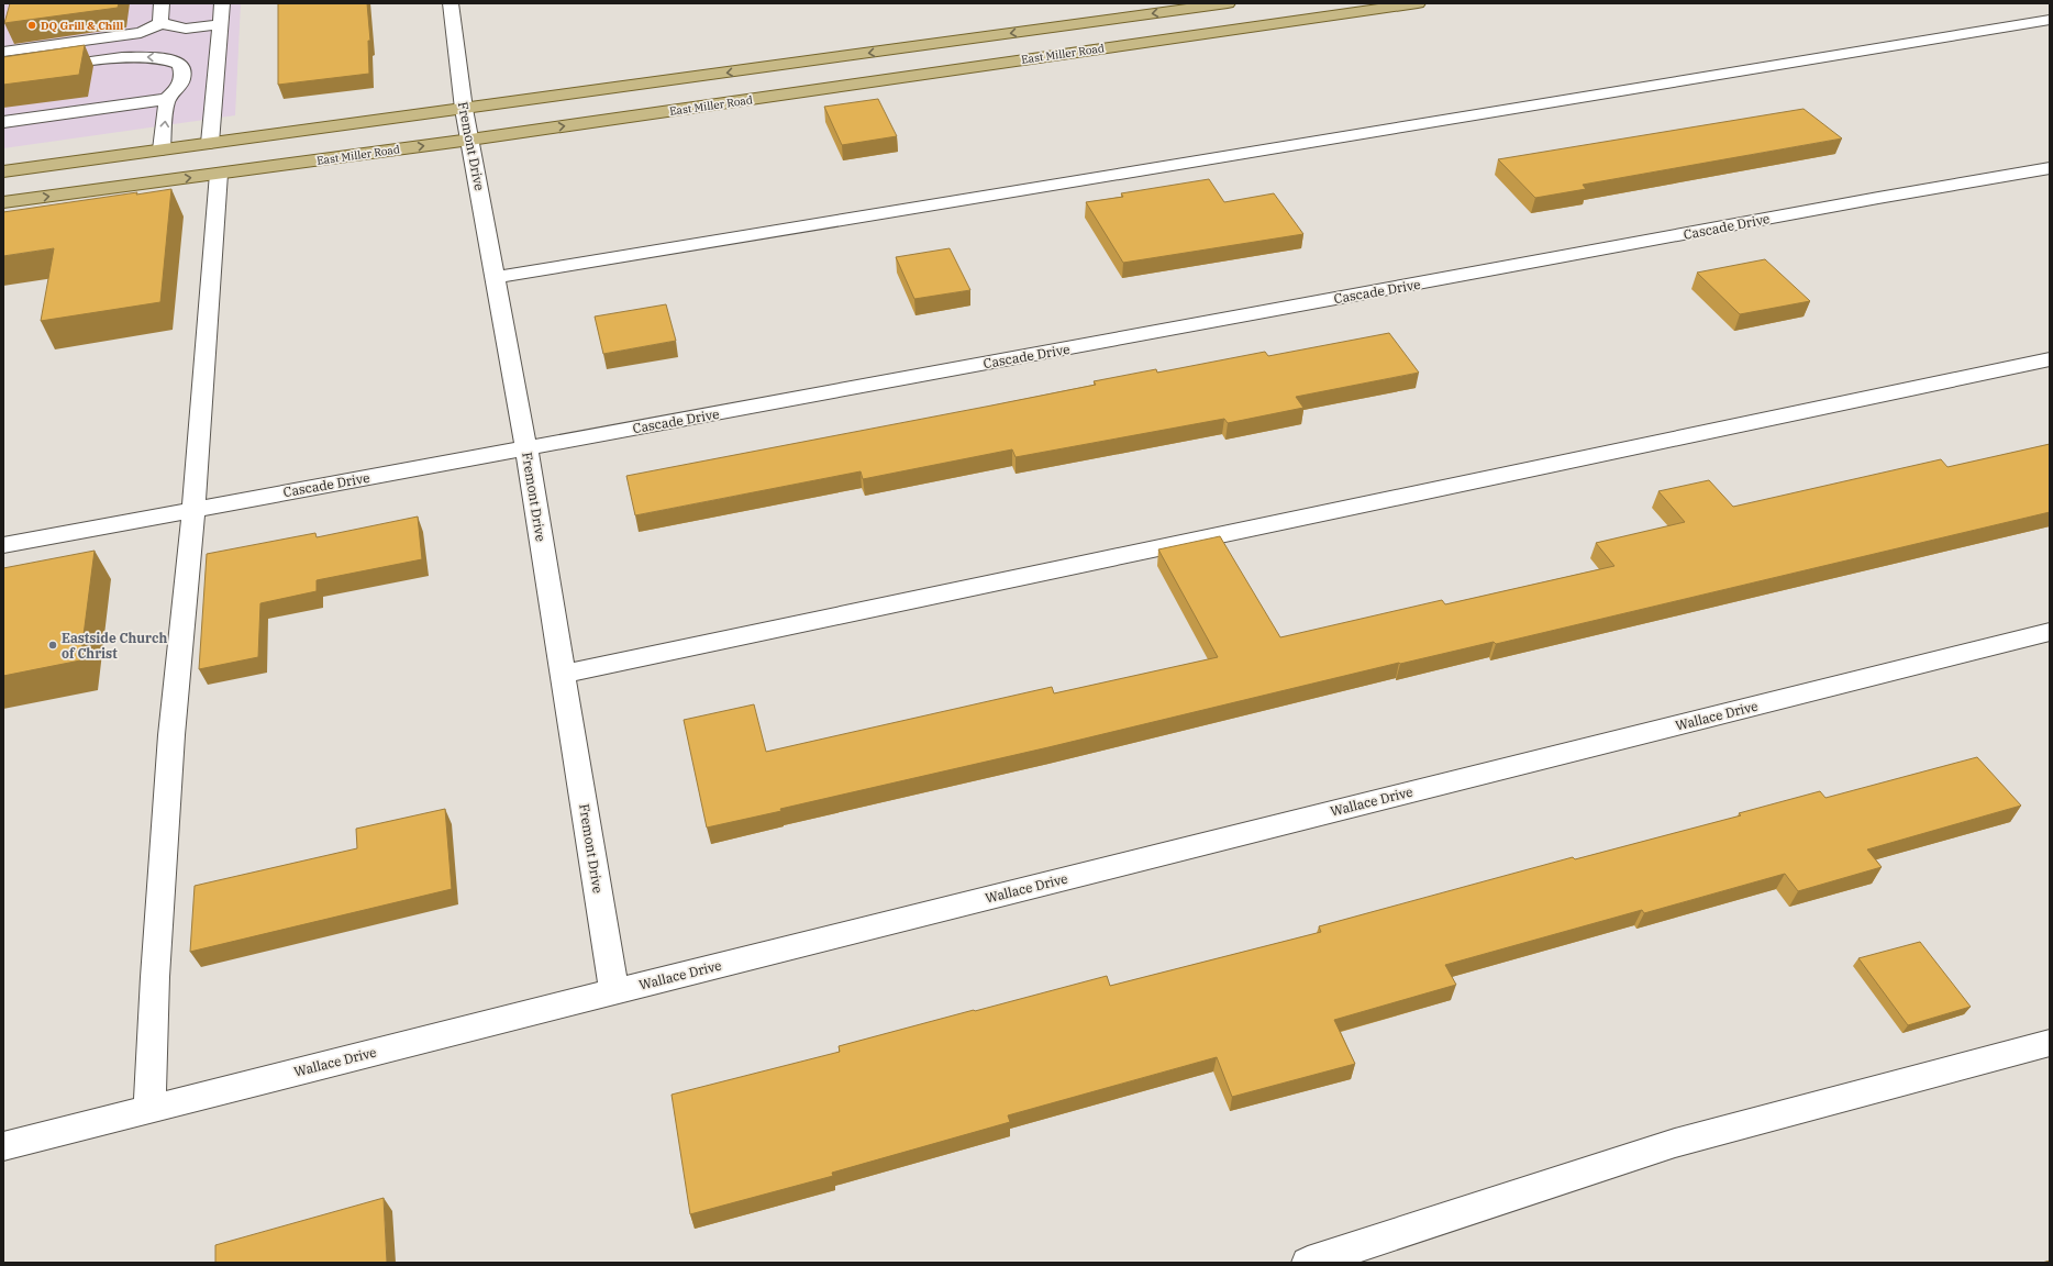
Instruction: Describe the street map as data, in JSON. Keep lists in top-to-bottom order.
{
  "streets": {
    "main road": ["East Miller Road"],
    "street": ["Fremont Drive", "Cascade Drive", "Wallace Drive"]
  },
  "crossings": [
    ["East Miller Road", "Fremont Drive"],
    ["Fremont Drive", "Cascade Drive"],
    ["Fremont Drive", "Wallace Drive"]
  ],
  "places": ["DQ Grill & Chill", "Eastside Church of Christ"]
}
